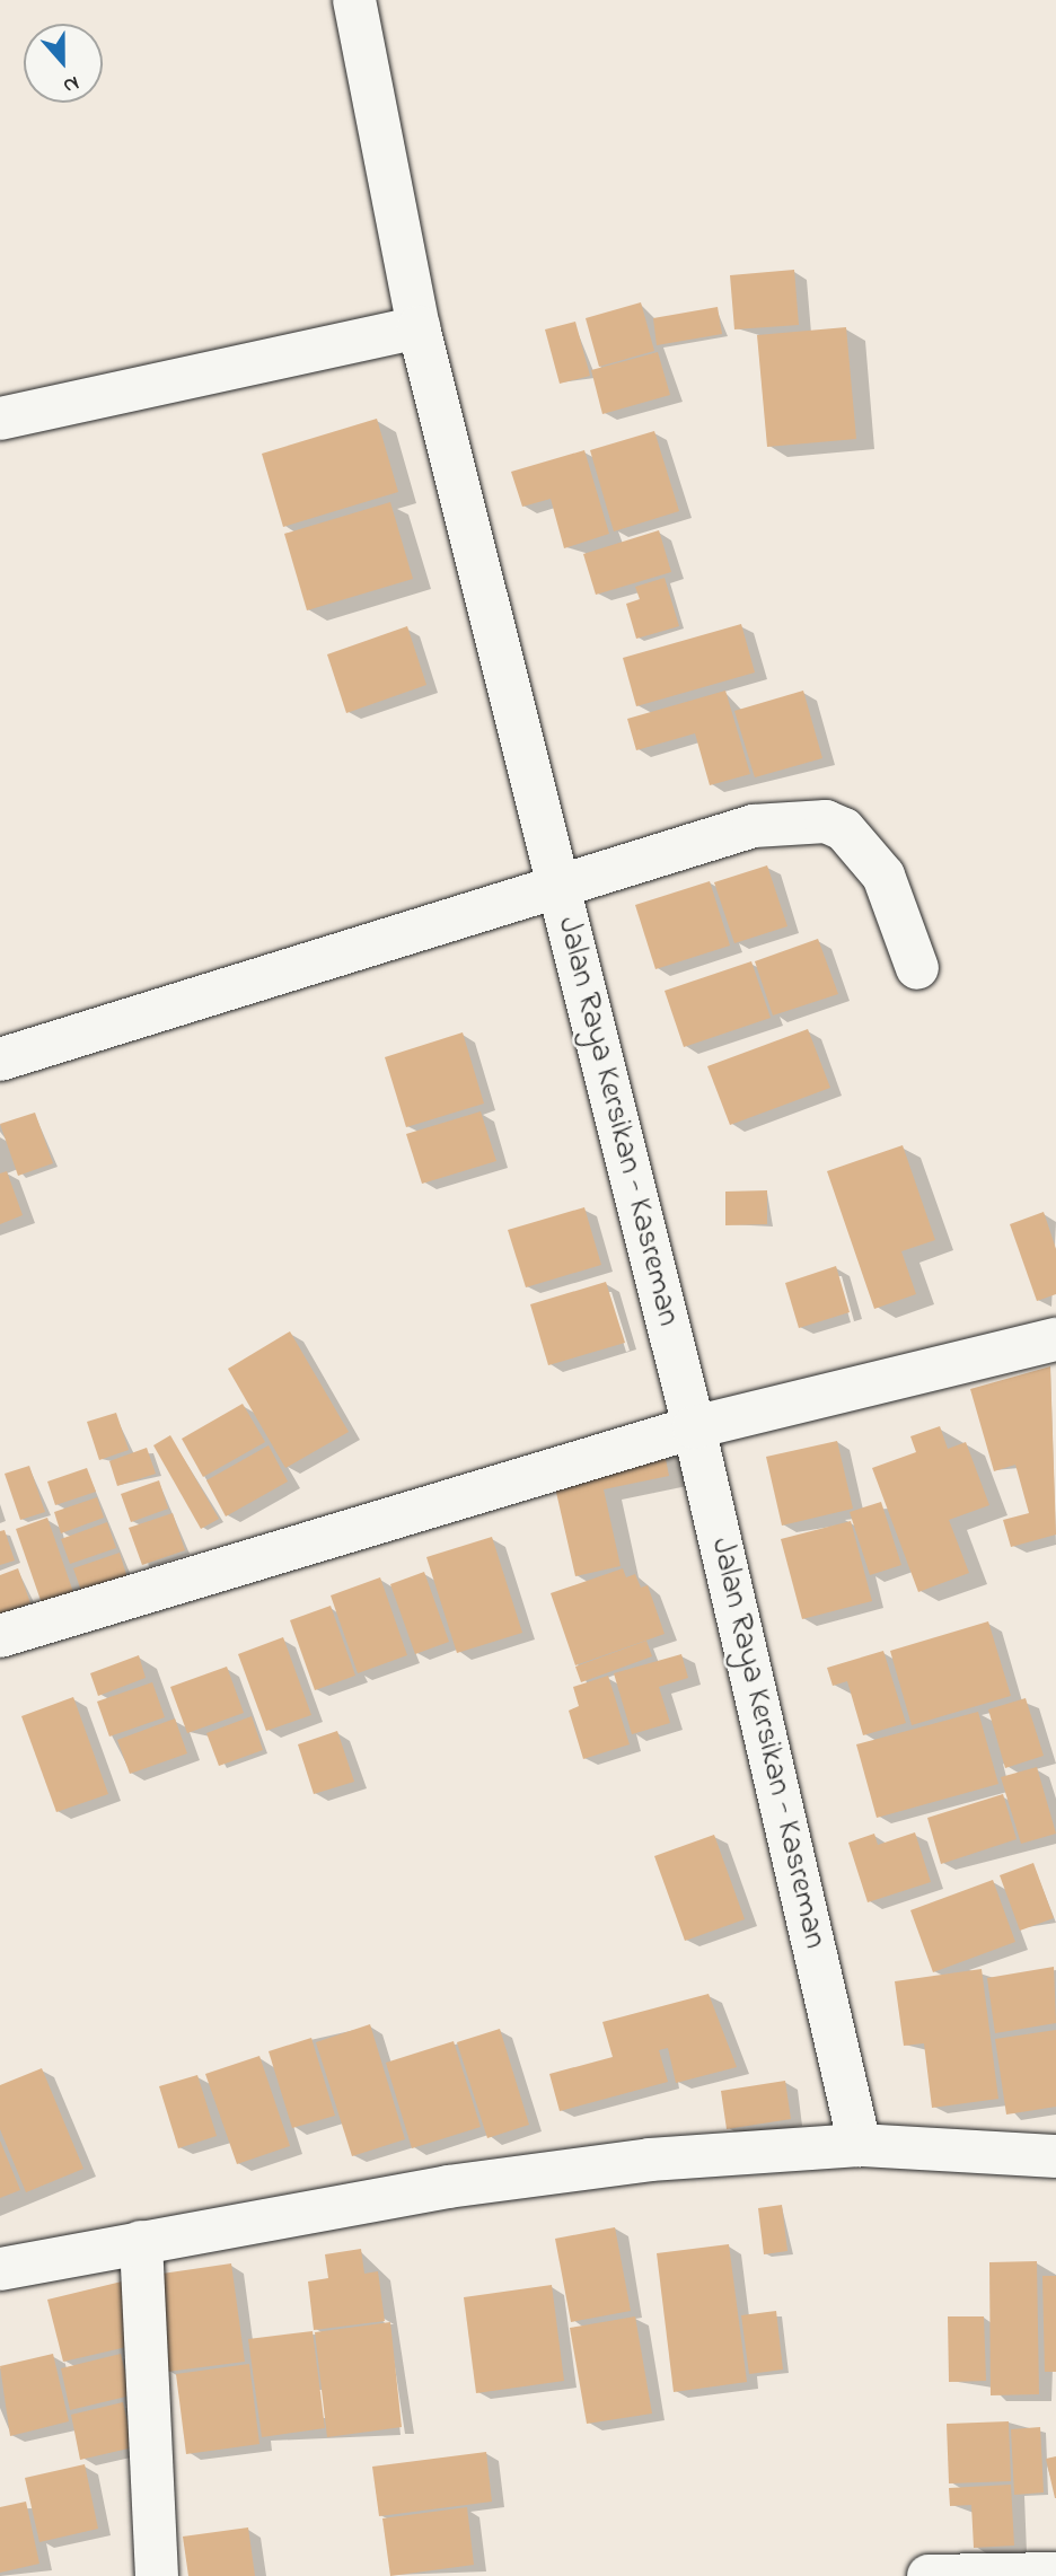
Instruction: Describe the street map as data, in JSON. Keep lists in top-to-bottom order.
{
  "streets": {
    "street": ["Jalan Raya Kersikan - Kasreman"]
  },
  "north": "bottom"
}
